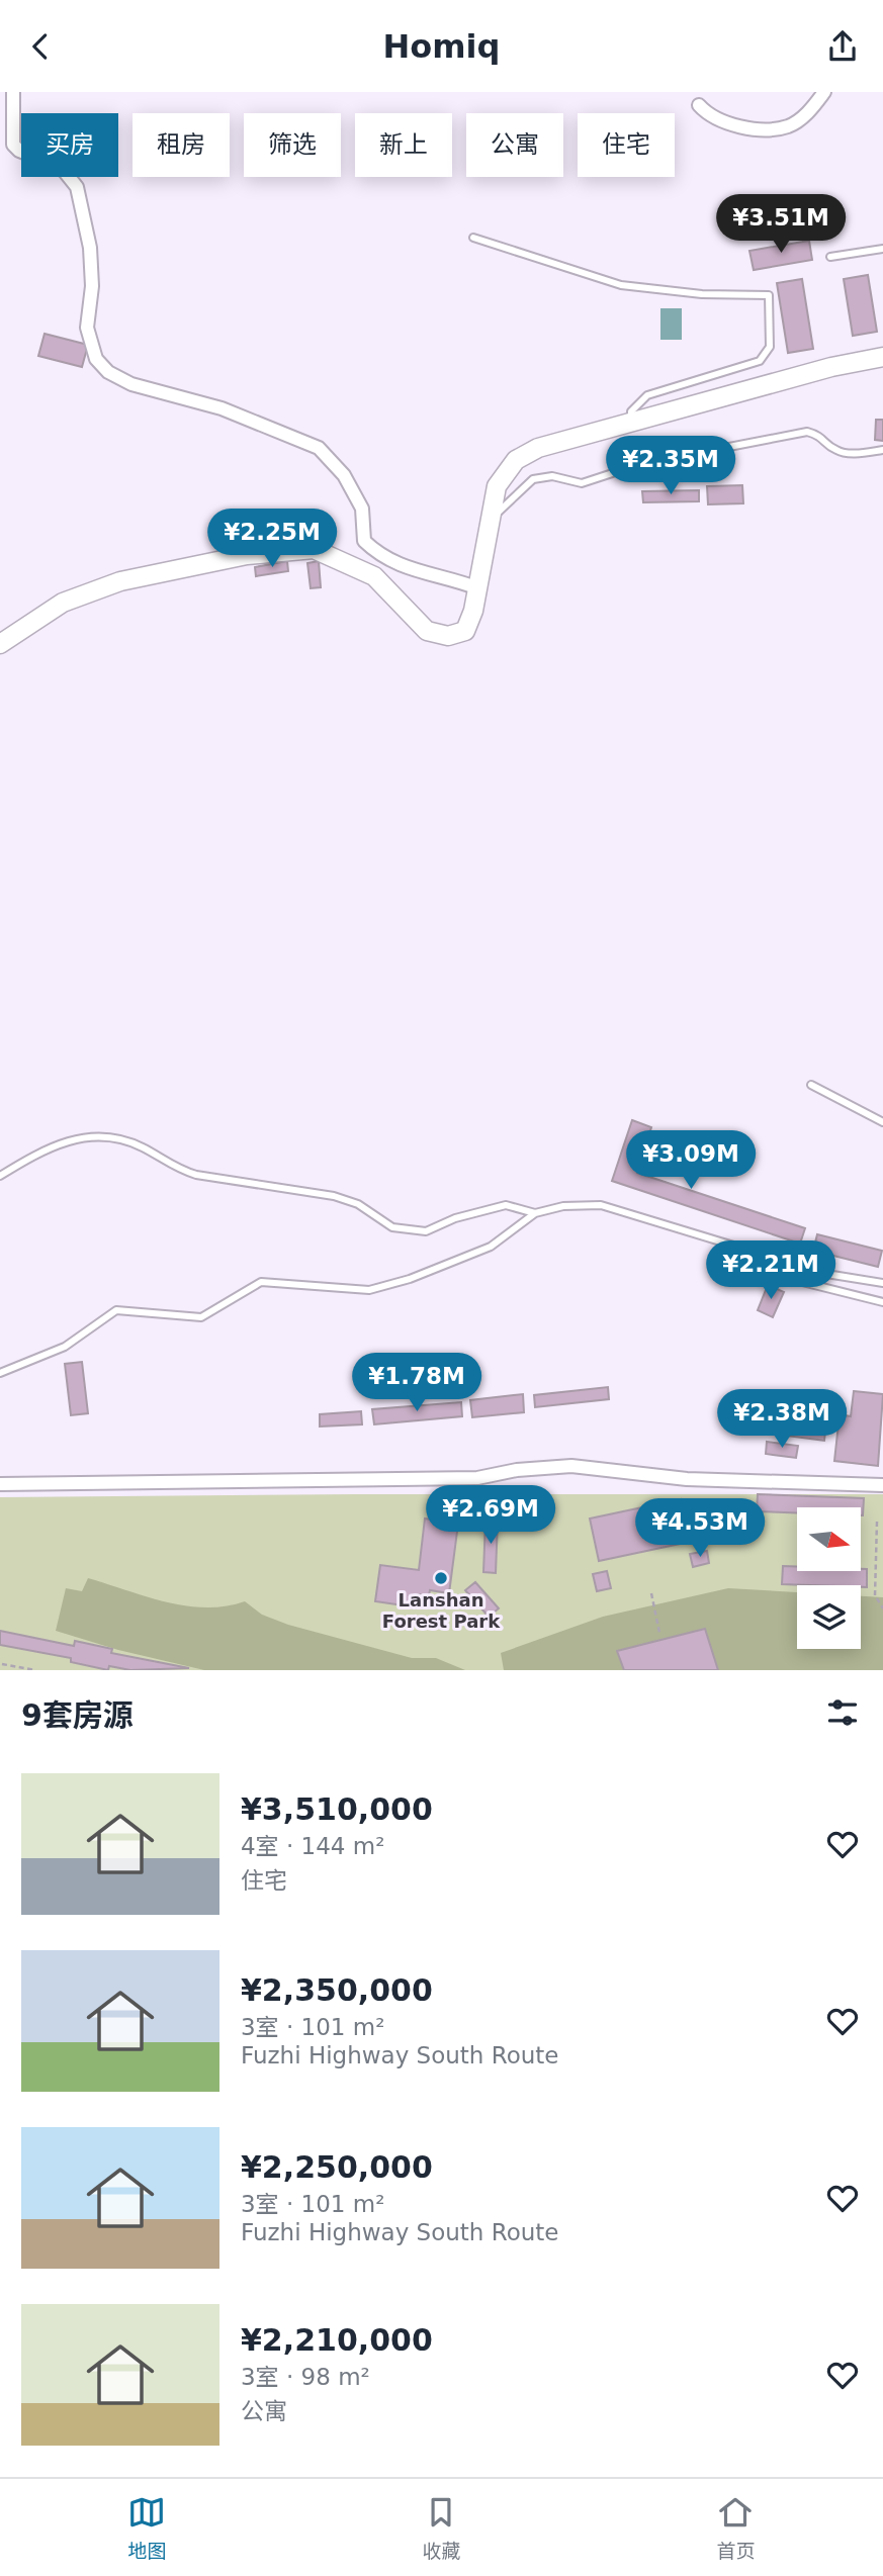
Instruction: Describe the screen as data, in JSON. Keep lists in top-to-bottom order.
{
  "places": ["Lanshan Forest Park"],
  "north": "right",
  "page": {
    "header": "Homiq",
    "chip": [
      "买房",
      "租房",
      "筛选",
      "新上",
      "公寓",
      "住宅"
    ],
    "price": [
      "¥3.51M",
      "¥2.35M",
      "¥2.25M",
      "¥3.09M",
      "¥2.21M",
      "¥1.78M",
      "¥2.38M",
      "¥2.69M",
      "¥4.53M"
    ],
    "heading": "9套房源",
    "list": [
      {
        "name": "¥3,510,000",
        "note": "4室 · 144 m² · 住宅"
      },
      {
        "name": "¥2,350,000",
        "note": "3室 · 101 m² · Fuzhi Highway South Route"
      },
      {
        "name": "¥2,250,000",
        "note": "3室 · 101 m² · Fuzhi Highway South Route"
      },
      {
        "name": "¥2,210,000",
        "note": "3室 · 98 m² · 公寓"
      }
    ],
    "tabs": ["地图", "收藏", "首页"]
  }
}
